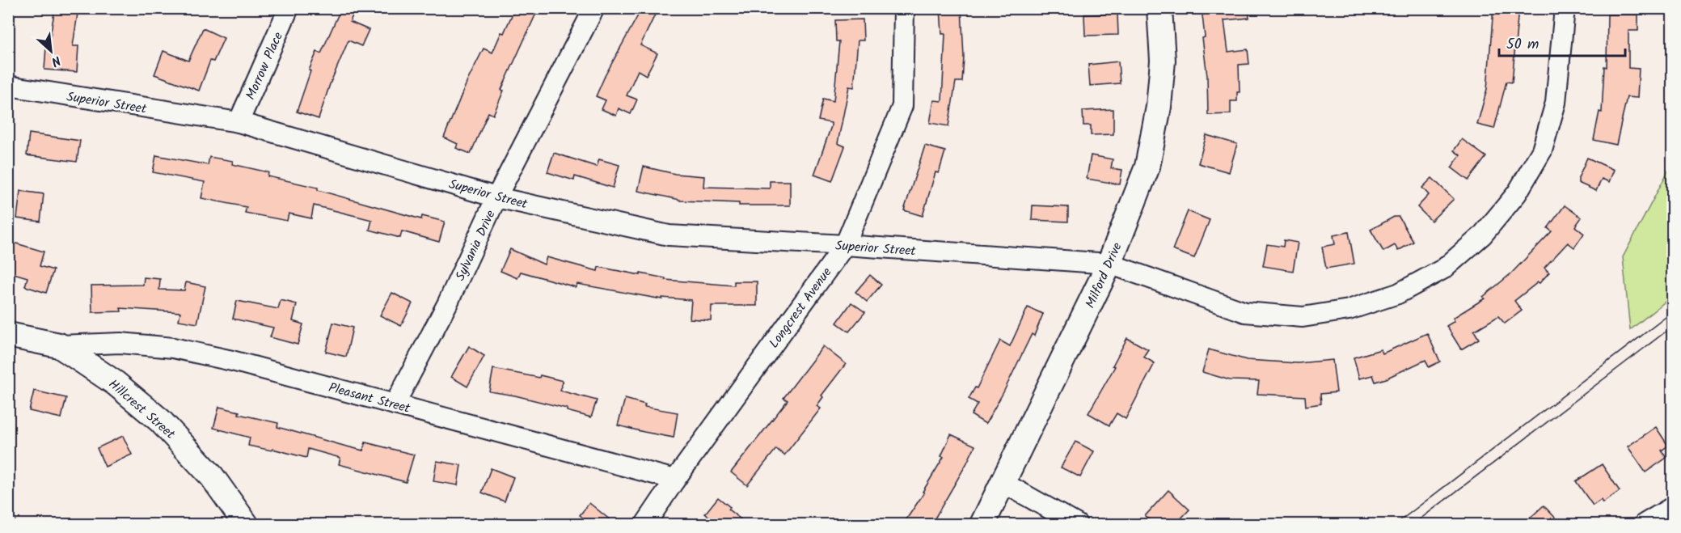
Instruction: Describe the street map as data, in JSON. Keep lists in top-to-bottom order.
{
  "streets": {
    "street": [
      "Morrow Place",
      "Superior Street",
      "Sylvania Drive",
      "Milford Drive",
      "Longcrest Avenue",
      "Pleasant Street",
      "Hillcrest Street"
    ]
  },
  "crossings": [
    ["Morrow Place", "Superior Street"],
    ["Superior Street", "Sylvania Drive"],
    ["Superior Street", "Milford Drive"],
    ["Superior Street", "Longcrest Avenue"],
    ["Sylvania Drive", "Pleasant Street"],
    ["Longcrest Avenue", "Pleasant Street"],
    ["Pleasant Street", "Hillcrest Street"]
  ],
  "scale_bar": "50 m",
  "north": "bottom right"
}
